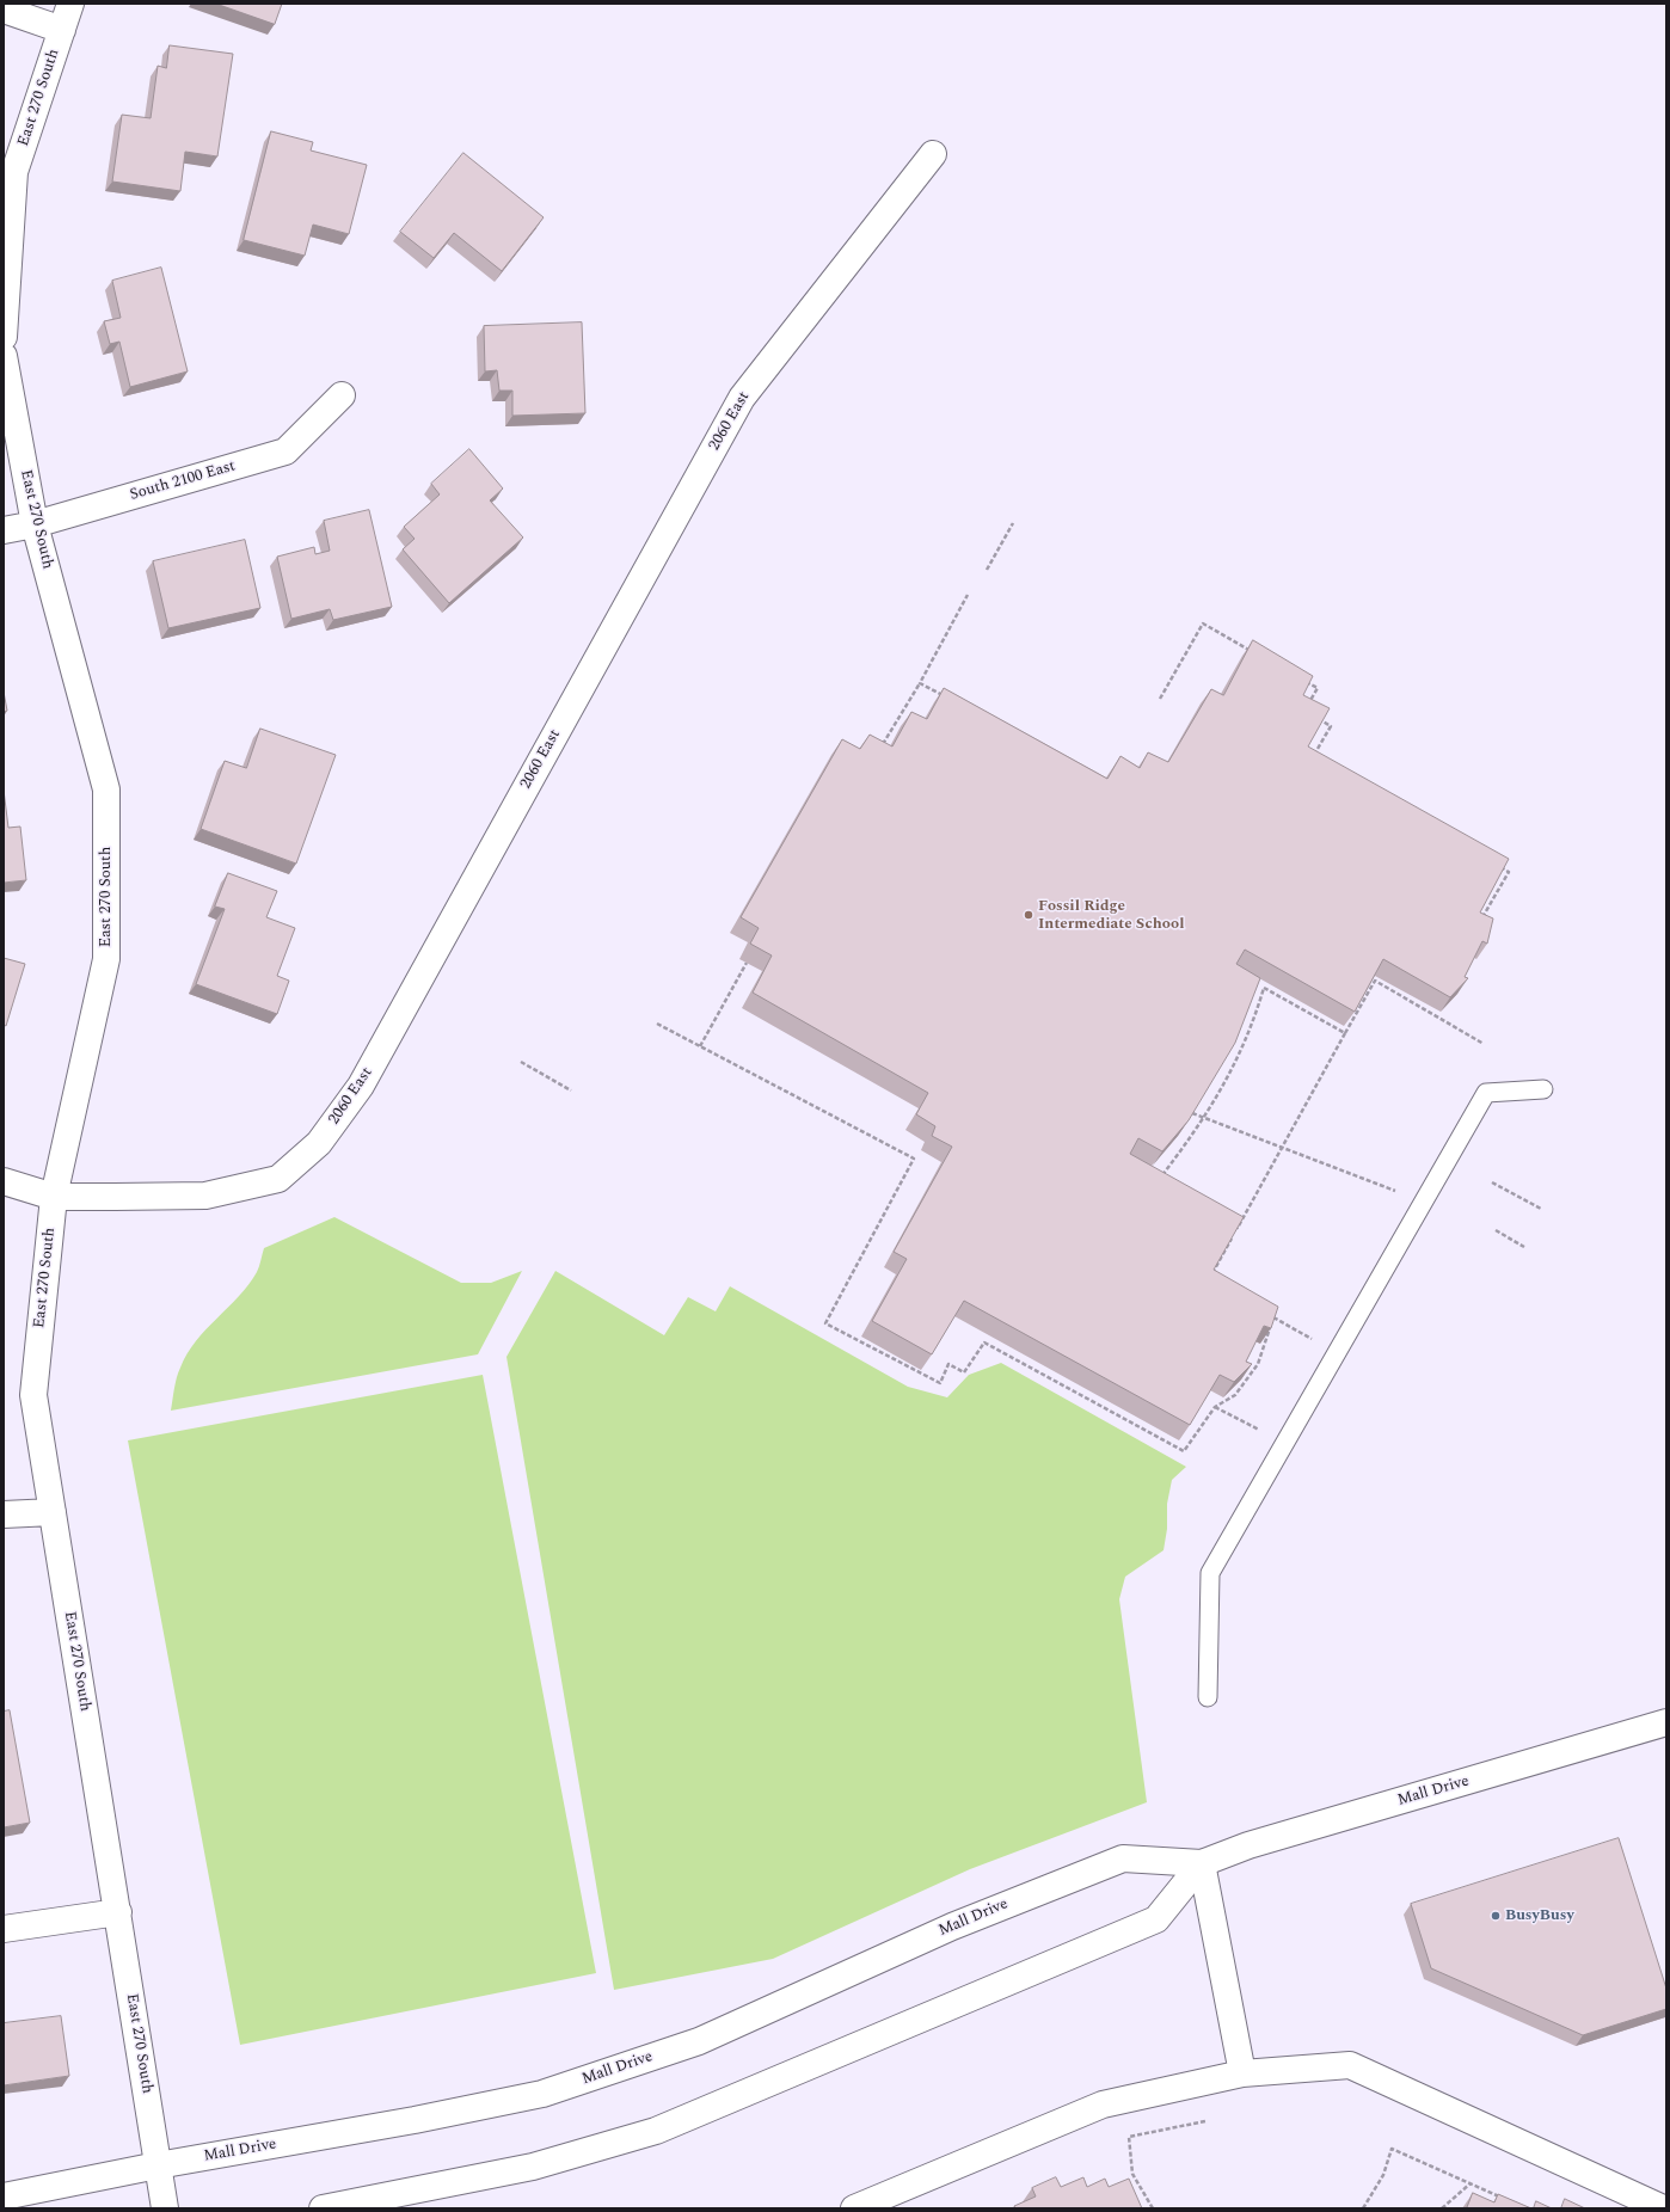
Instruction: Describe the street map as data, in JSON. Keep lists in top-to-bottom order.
{
  "streets": {
    "street": [
      "East 270 South",
      "2060 East",
      "South 2100 East",
      "Mall Drive"
    ]
  },
  "crossings": [
    ["East 270 South", "2060 East"],
    ["East 270 South", "South 2100 East"],
    ["East 270 South", "Mall Drive"]
  ],
  "places": ["Fossil Ridge Intermediate School", "BusyBusy"]
}
